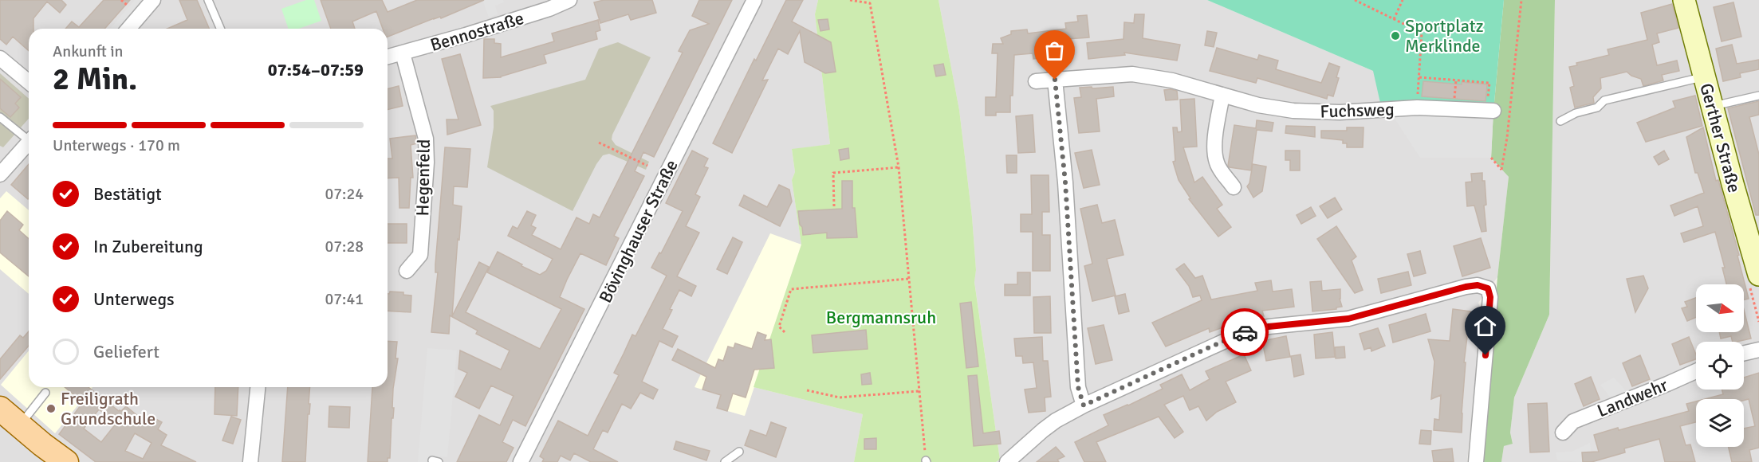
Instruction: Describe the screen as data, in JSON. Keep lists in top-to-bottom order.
{
  "streets": {
    "street": [
      "Bennostraße",
      "Fuchsweg",
      "Gerther Straße",
      "Hegenfeld",
      "Bövinghauser Straße",
      "Landwehr"
    ]
  },
  "crossings": [
    ["Bennostraße", "Hegenfeld"]
  ],
  "parks": ["Bergmannsruh"],
  "places": ["Sportplatz Merklinde", "Freiligrath Grundschule"],
  "north": "right",
  "page": {
    "heading": ["2 Min.", "Ankunft in", "07:54–07:59"],
    "bar": "Unterwegs · 170 m",
    "list": [
      ["Bestätigt", "07:24"],
      ["In Zubereitung", "07:28"],
      ["Unterwegs", "07:41"],
      "Geliefert"
    ]
  }
}
